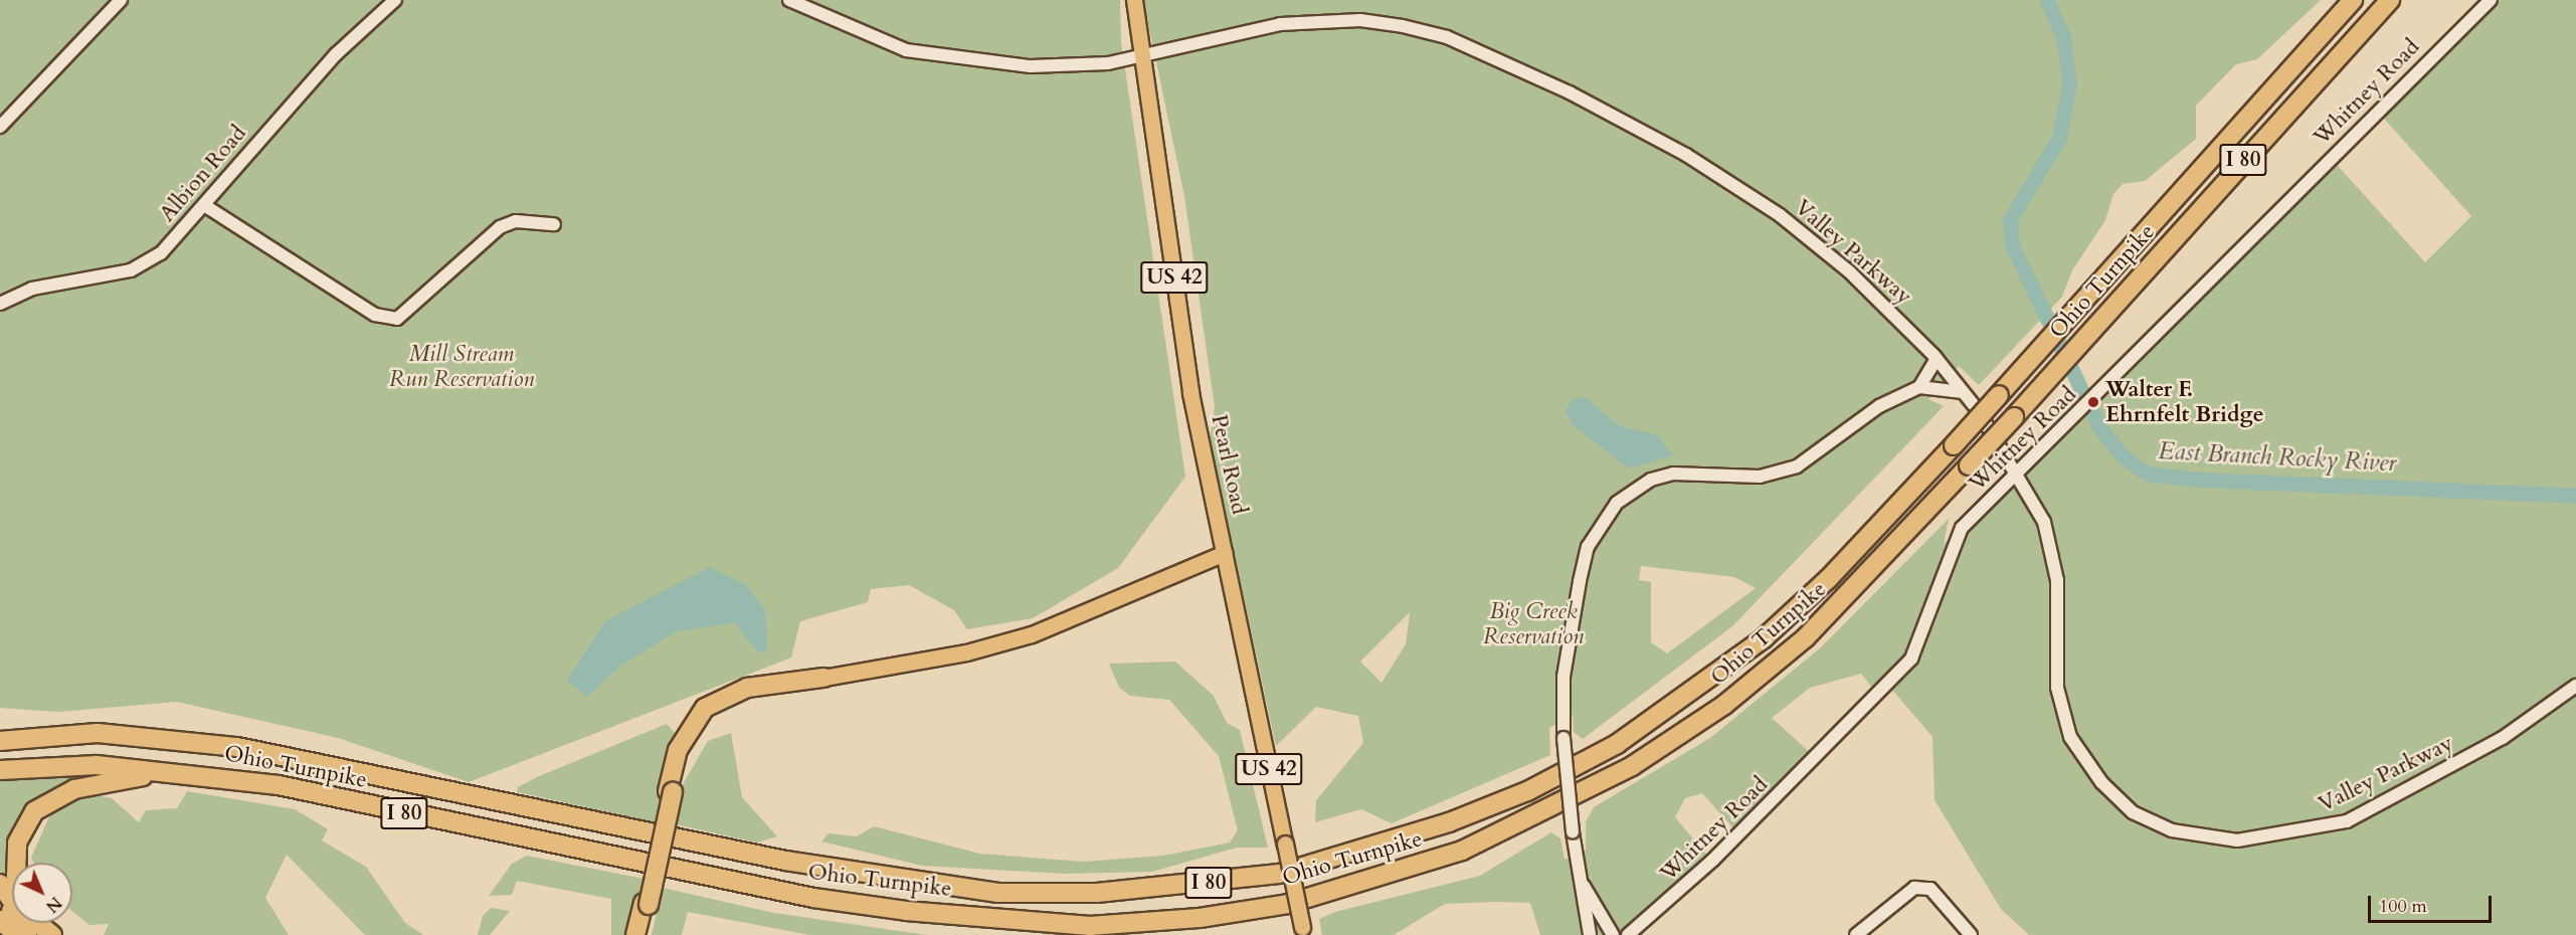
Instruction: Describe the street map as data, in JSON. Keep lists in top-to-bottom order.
{
  "streets": {
    "highway": ["I 80", "Ohio Turnpike"],
    "main road": ["US 42", "Pearl Road"],
    "street": ["Whitney Road", "Albion Road", "Valley Parkway"]
  },
  "crossings": [
    ["Whitney Road", "Valley Parkway"],
    ["Valley Parkway", "Pearl Road"]
  ],
  "water": ["East Branch Rocky River"],
  "parks": ["Mill Stream Run Reservation", "Big Creek Reservation"],
  "places": ["Walter F. Ehrnfelt Bridge"],
  "scale_bar": "100 m",
  "north": "bottom right"
}
